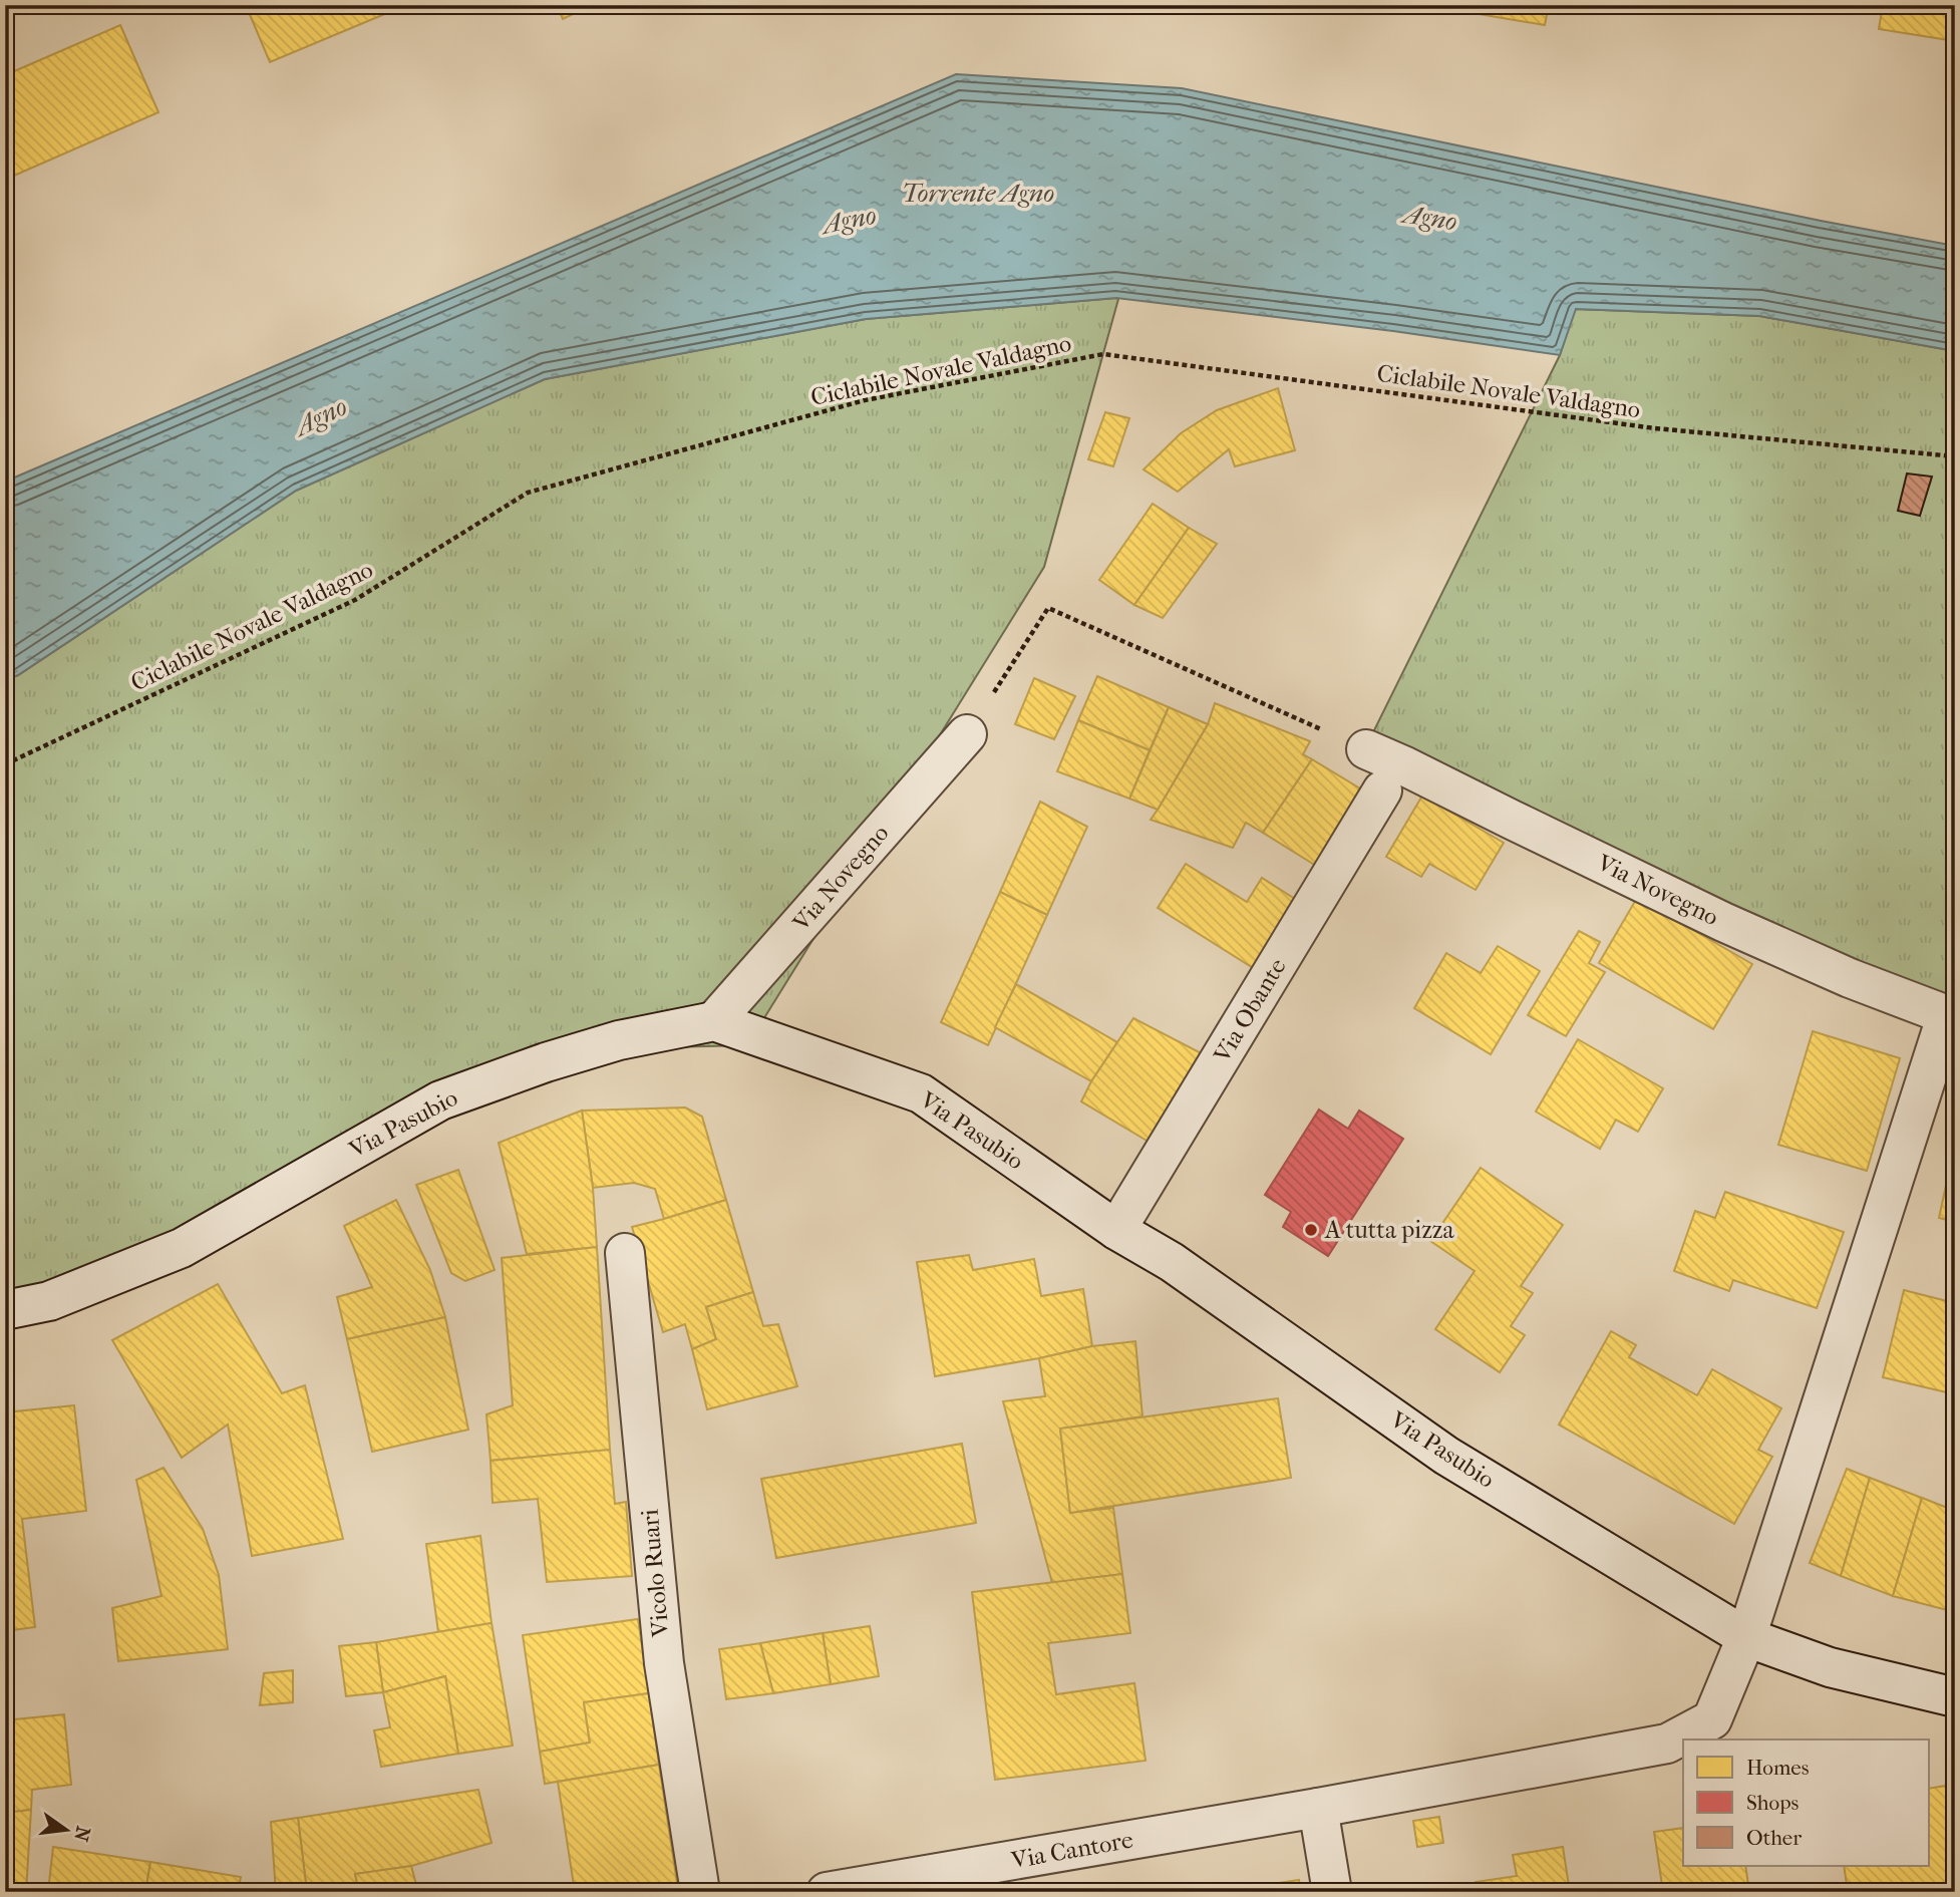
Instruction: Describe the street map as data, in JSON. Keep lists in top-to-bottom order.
{
  "streets": {
    "street": [
      "Via Novegno",
      "Via Obante",
      "Via Pasubio",
      "Vicolo Ruari",
      "Via Cantore"
    ],
    "path": ["Ciclabile Novale Valdagno"]
  },
  "crossings": [
    ["Via Novegno", "Via Pasubio"],
    ["Via Obante", "Via Pasubio"],
    ["Via Pasubio", "Via Cantore"]
  ],
  "water": ["Torrente Agno", "Agno"],
  "places": ["A tutta pizza"],
  "legend": ["Homes", "Shops", "Other"],
  "north": "right"
}
